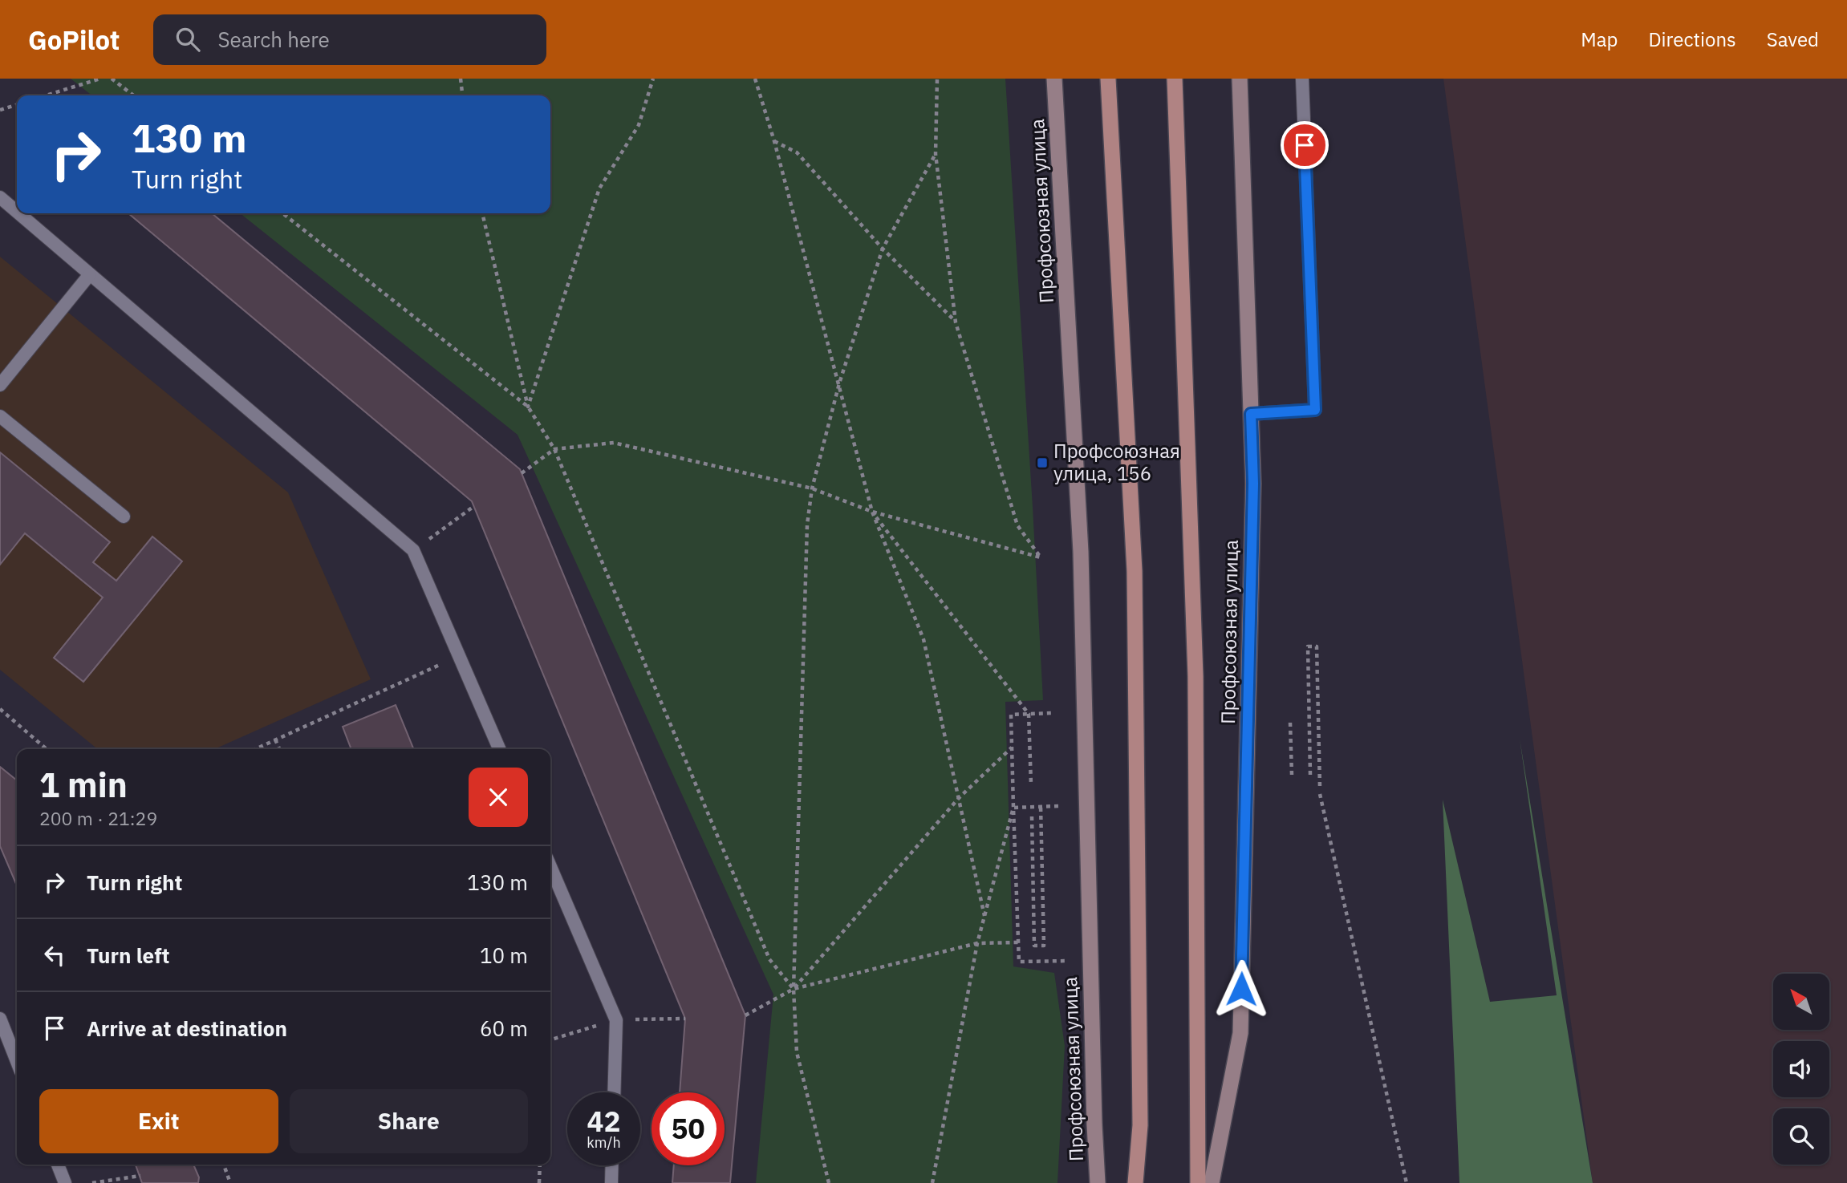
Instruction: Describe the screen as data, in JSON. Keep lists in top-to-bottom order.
{
  "streets": {
    "main road": ["Профсоюзная улица"]
  },
  "places": {
    "transit": ["Профсоюзная улица, 156"]
  },
  "north": "top left",
  "page": {
    "header": "GoPilot",
    "search": "Search here",
    "nav": ["Map", "Directions", "Saved"],
    "turn": ["130 m", "Turn right"],
    "heading": ["1 min", "200 m · 21:29"],
    "list": [
      {
        "name": "Turn right",
        "value": "130 m"
      },
      {
        "name": "Turn left",
        "value": "10 m"
      },
      {
        "name": "Arrive at destination",
        "value": "60 m"
      }
    ],
    "buttons": ["Exit", "Share"],
    "speed": "42 km/h",
    "limit": "50"
  }
}
